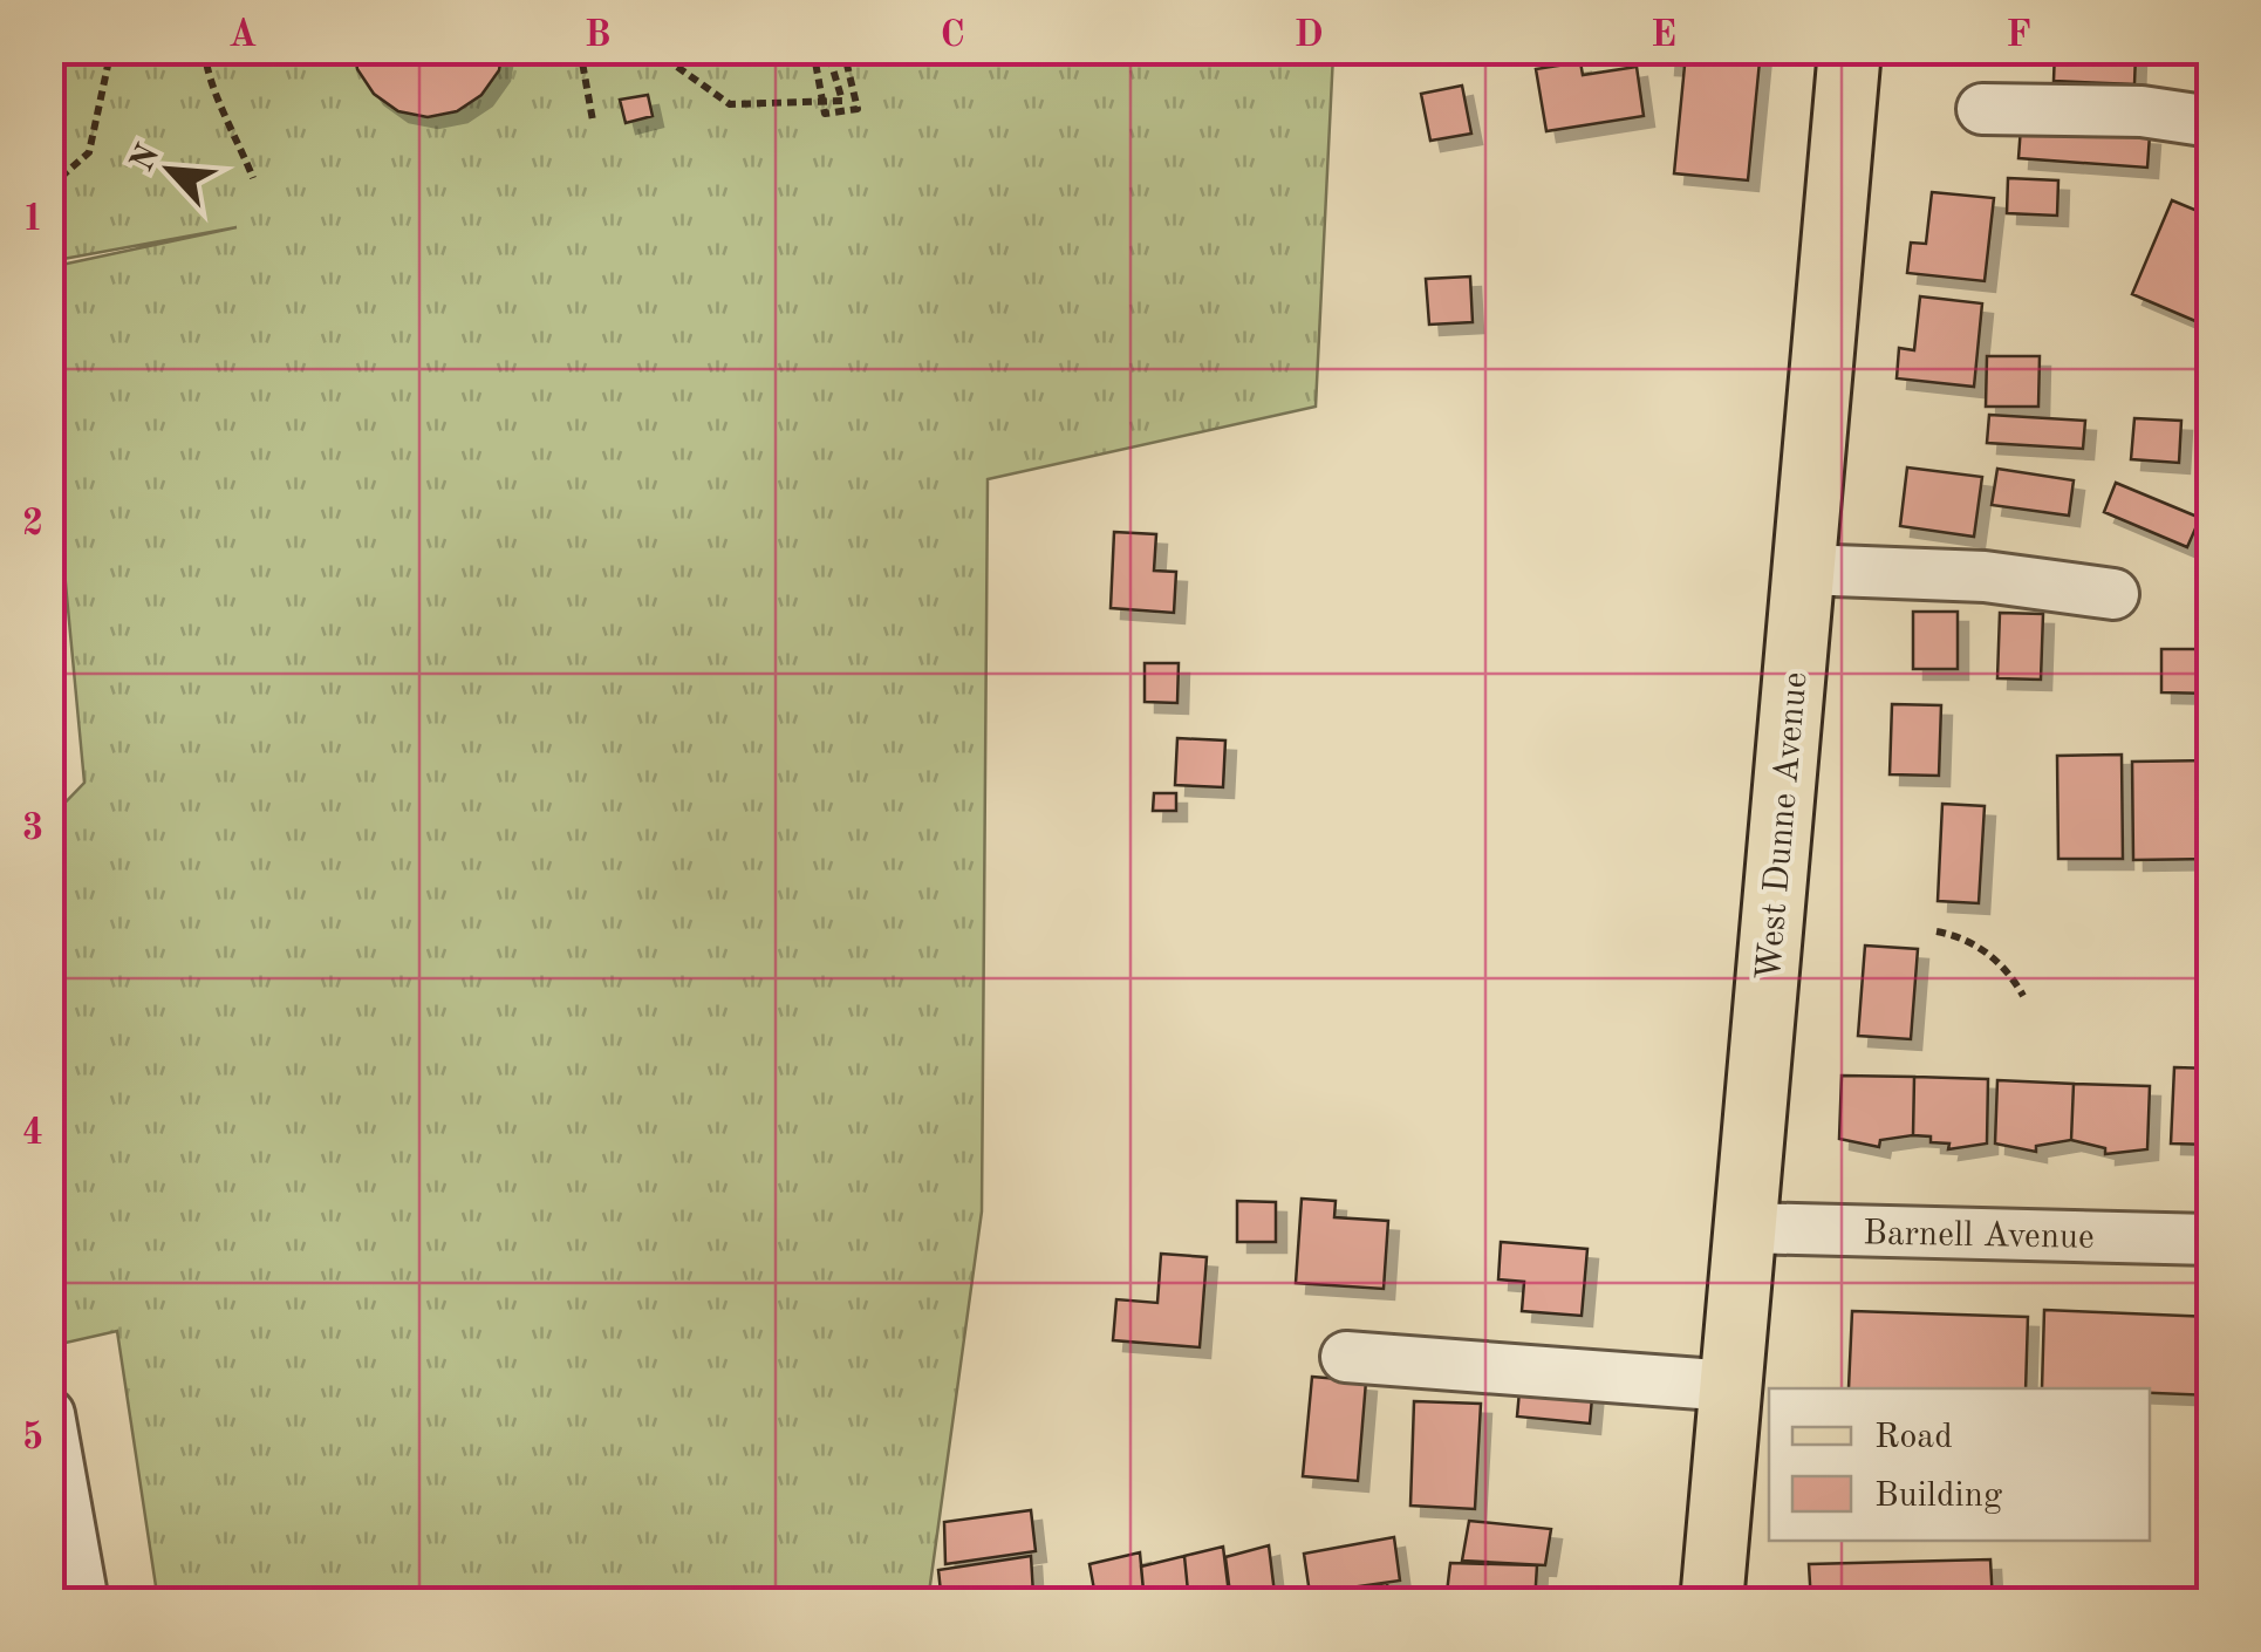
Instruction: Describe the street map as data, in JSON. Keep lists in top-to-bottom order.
{
  "streets": {
    "main road": ["West Dunne Avenue"],
    "street": ["Barnell Avenue"]
  },
  "crossings": [
    ["West Dunne Avenue", "Barnell Avenue"]
  ],
  "legend": ["Road", "Building"],
  "north": "top left",
  "grid": {
    "columns": [
      "A",
      "B",
      "C",
      "D",
      "E",
      "F"
    ],
    "rows": [
      "1",
      "2",
      "3",
      "4",
      "5"
    ]
  }
}
